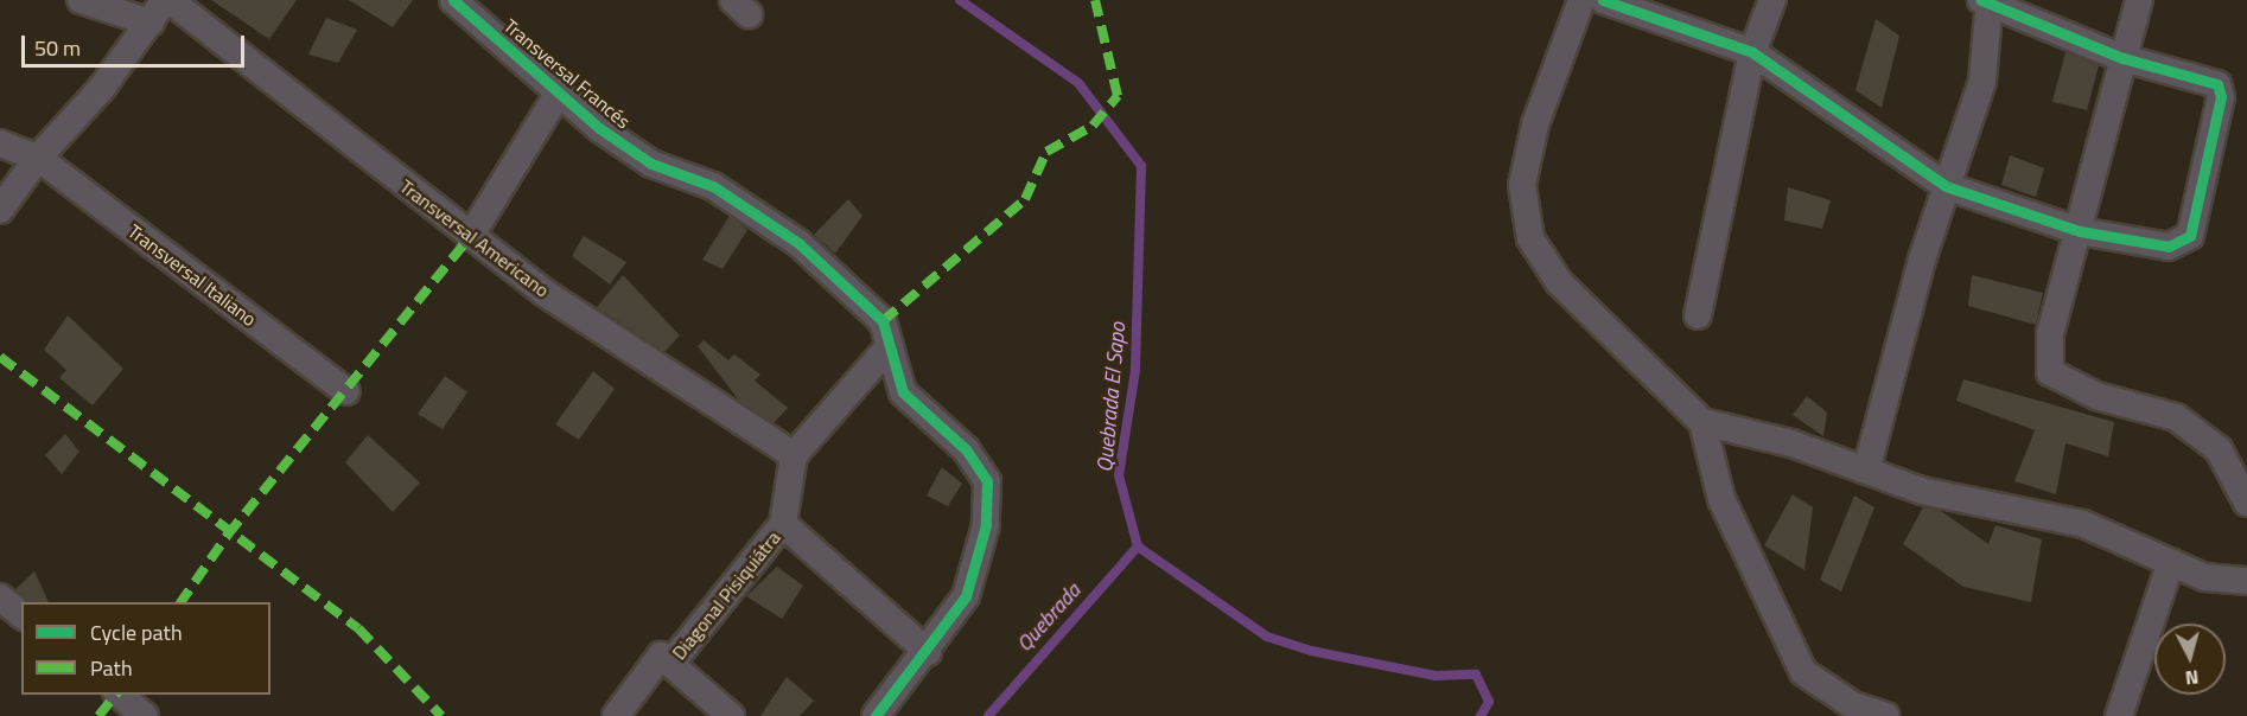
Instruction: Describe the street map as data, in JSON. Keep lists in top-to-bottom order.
{
  "streets": {
    "street": [
      "Transversal Francés",
      "Transversal Americano",
      "Transversal Italiano",
      "Diagonal Pisiquiátra"
    ]
  },
  "crossings": [
    ["Transversal Americano", "Diagonal Pisiquiátra"]
  ],
  "water": ["Quebrada El Sapo", "Quebrada"],
  "legend": ["Cycle path", "Path"],
  "scale_bar": "50 m",
  "north": "bottom"
}
